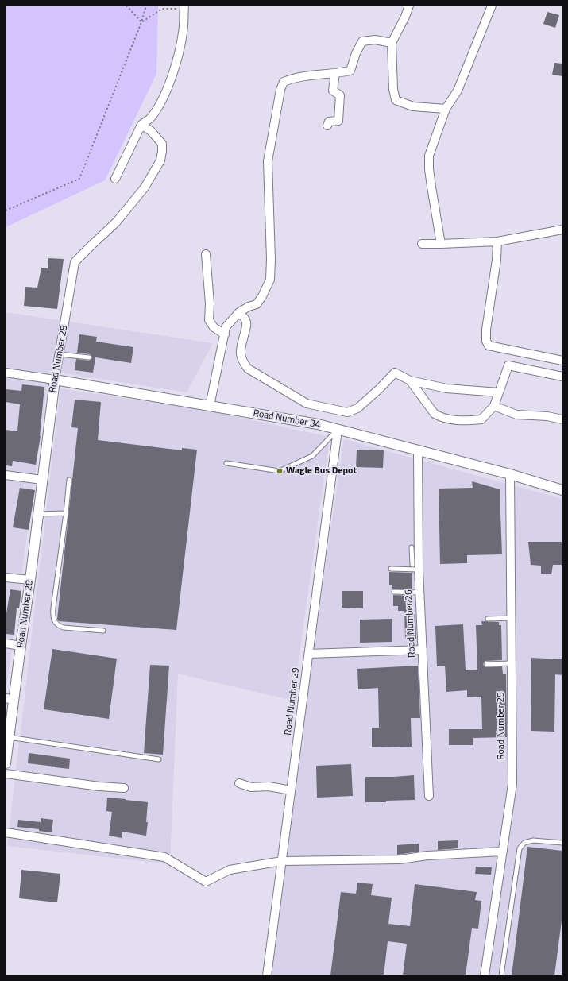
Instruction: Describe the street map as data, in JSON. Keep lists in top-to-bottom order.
{
  "streets": {
    "street": [
      "Road Number 28",
      "Road Number 34",
      "Road Number 26",
      "Road Number 29",
      "Road Number 25"
    ]
  },
  "crossings": [
    ["Road Number 28", "Road Number 34"],
    ["Road Number 34", "Road Number 26"],
    ["Road Number 34", "Road Number 29"],
    ["Road Number 34", "Road Number 25"]
  ],
  "places": ["Wagle Bus Depot"]
}
